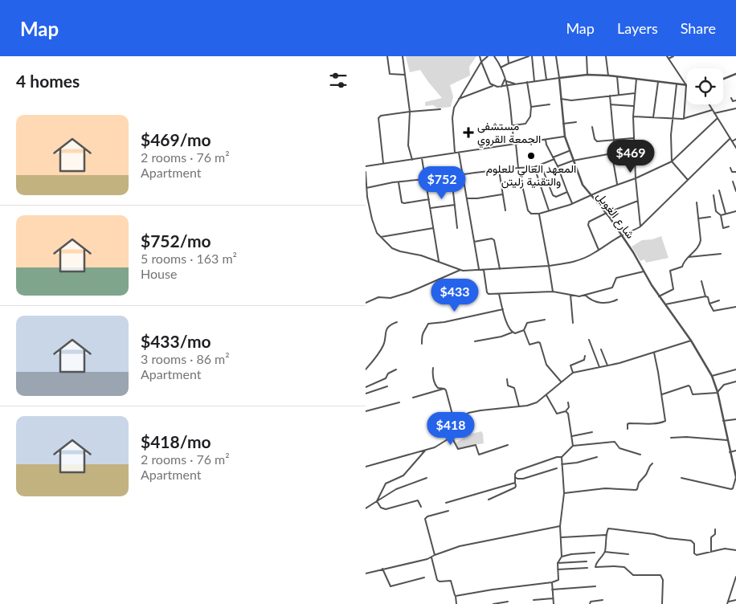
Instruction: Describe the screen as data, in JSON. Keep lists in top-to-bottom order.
{
  "streets": {
    "street": ["شارع الغويل"]
  },
  "places": {
    "health": ["مستشفى الجمعة القروي"],
    "other": ["المعهد العالي للعلوم والتقنية زليتن"]
  },
  "page": {
    "header": "Map",
    "nav": ["Map", "Layers", "Share"],
    "heading": "4 homes",
    "list": [
      {
        "name": "$469/mo",
        "note": "2 rooms · 76 m² · Apartment"
      },
      {
        "name": "$752/mo",
        "note": "5 rooms · 163 m² · House"
      },
      {
        "name": "$433/mo",
        "note": "3 rooms · 86 m² · Apartment"
      },
      {
        "name": "$418/mo",
        "note": "2 rooms · 76 m² · Apartment"
      }
    ],
    "price": [
      "$469",
      "$752",
      "$433",
      "$418"
    ]
  }
}
